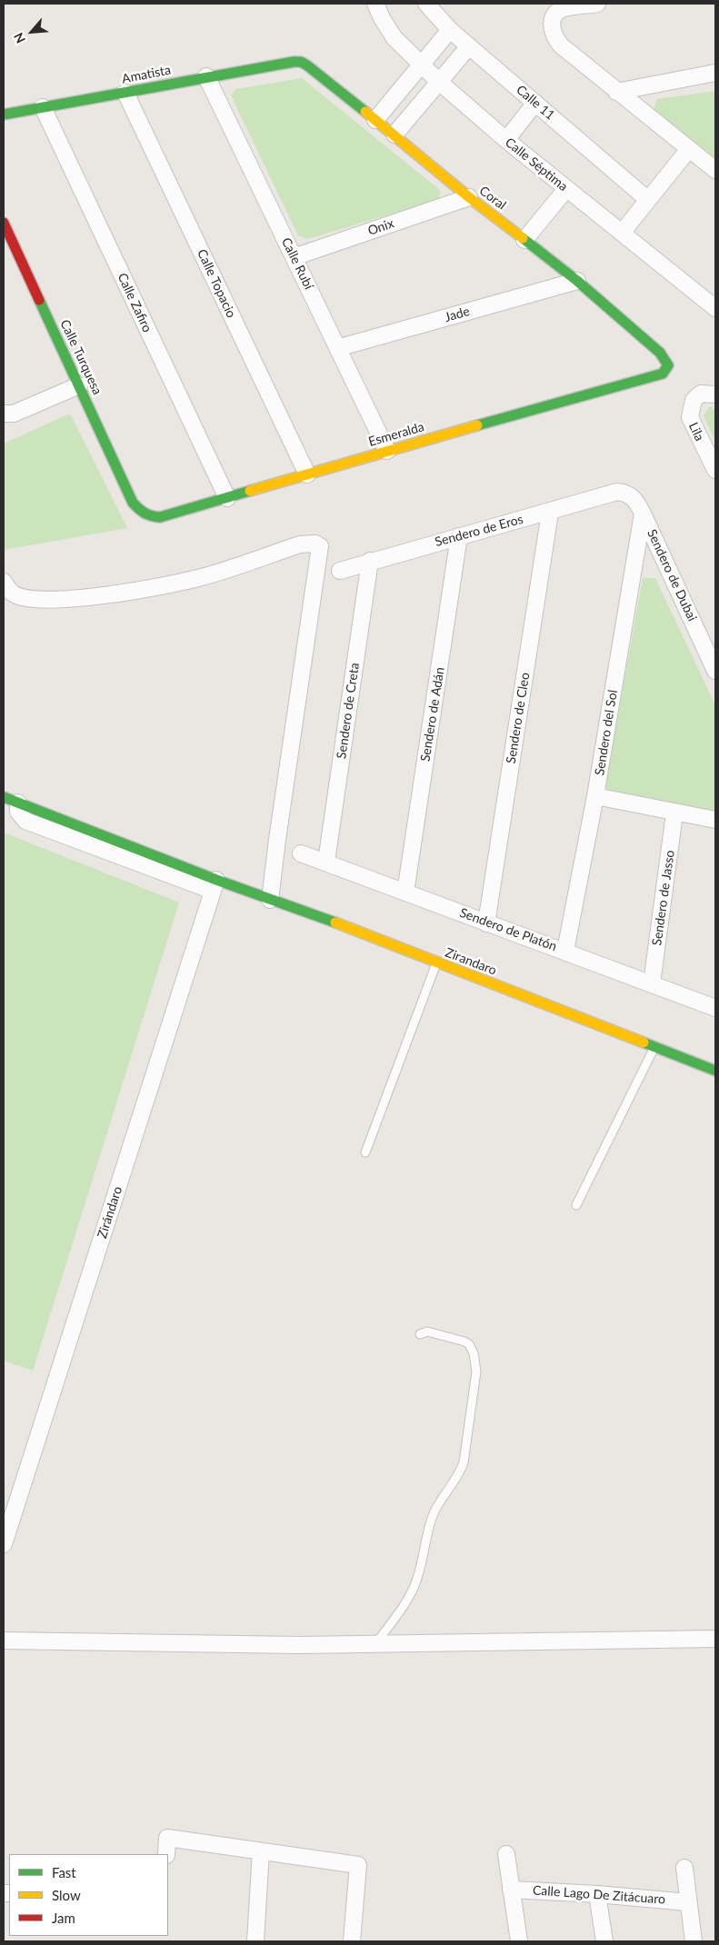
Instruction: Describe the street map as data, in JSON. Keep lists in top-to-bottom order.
{
  "streets": {
    "street": [
      "Amatista",
      "Calle 11",
      "Calle Séptima",
      "Coral",
      "Onix",
      "Calle Rubí",
      "Calle Topacio",
      "Calle Zafiro",
      "Jade",
      "Calle Turquesa",
      "Lila",
      "Esmeralda",
      "Sendero de Eros",
      "Sendero de Dubai",
      "Sendero de Creta",
      "Sendero de Adán",
      "Sendero de Cleo",
      "Sendero del Sol",
      "Sendero de Jasso",
      "Sendero de Platón",
      "Zirandaro",
      "Zirándaro",
      "Calle Lago De Zitácuaro"
    ]
  },
  "crossings": [
    ["Amatista", "Coral"],
    ["Amatista", "Calle Rubí"],
    ["Amatista", "Calle Topacio"],
    ["Amatista", "Calle Zafiro"],
    ["Coral", "Onix"],
    ["Coral", "Jade"],
    ["Coral", "Esmeralda"],
    ["Onix", "Calle Rubí"],
    ["Calle Rubí", "Jade"],
    ["Calle Rubí", "Esmeralda"],
    ["Calle Topacio", "Esmeralda"],
    ["Calle Zafiro", "Esmeralda"],
    ["Calle Turquesa", "Esmeralda"],
    ["Sendero de Eros", "Sendero de Dubai"],
    ["Sendero de Eros", "Sendero de Creta"],
    ["Sendero de Eros", "Sendero de Adán"],
    ["Sendero de Eros", "Sendero de Cleo"],
    ["Sendero de Dubai", "Sendero del Sol"],
    ["Sendero de Creta", "Sendero de Platón"],
    ["Sendero de Adán", "Sendero de Platón"],
    ["Sendero de Cleo", "Sendero de Platón"],
    ["Sendero del Sol", "Sendero de Platón"],
    ["Sendero de Jasso", "Sendero de Platón"],
    ["Zirandaro", "Zirándaro"]
  ],
  "legend": ["Fast", "Slow", "Jam"],
  "north": "bottom left"
}
